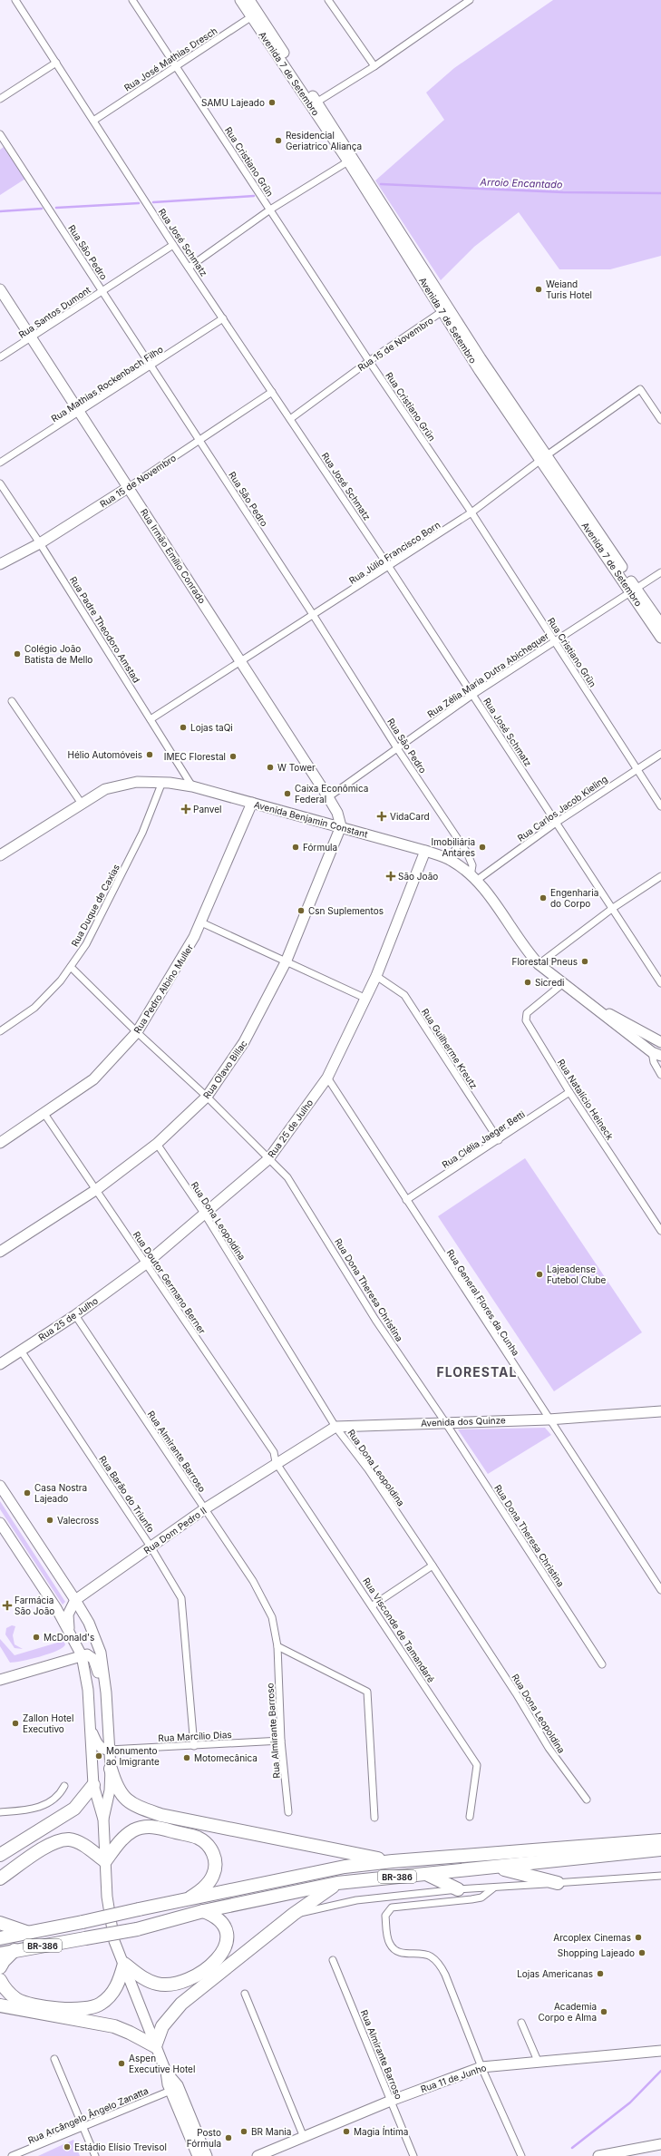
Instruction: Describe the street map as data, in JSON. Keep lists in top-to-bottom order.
{
  "streets": {
    "highway": ["BR-386"],
    "street": [
      "Rua José Mathias Dresch",
      "Avenida 7 de Setembro",
      "Rua Cristiano Grün",
      "Rua José Schmatz",
      "Rua São Pedro",
      "Rua Santos Dumont",
      "Rua 15 de Novembro",
      "Rua Mathias Rockenbach Filho",
      "Rua Júlio Francisco Born",
      "Rua Irmão Emílio Conrado",
      "Rua Padre Theodoro Amstad",
      "Rua Zélia Maria Dutra Abichequer",
      "Rua Carlos Jacob Kieling",
      "Avenida Benjamin Constant",
      "Rua Duque de Caxias",
      "Rua Pedro Albino Muller",
      "Rua Guilherme Kreutz",
      "Rua Olavo Billac",
      "Rua Natalício Heineck",
      "Rua 25 de Julho",
      "Rua Clélia Jaeger Betti",
      "Rua Dona Leopoldina",
      "Rua Doutor Germano Berner",
      "Rua Dona Theresa Christina",
      "Rua General Flores da Cunha",
      "Avenida dos Quinze",
      "Rua Almirante Barroso",
      "Rua Barão do Triunfo",
      "Rua Dom Pedro II",
      "Rua Visconde de Tamandaré",
      "Rua Marcílio Dias",
      "Rua 11 de Junho",
      "Rua Arcângelo Ângelo Zanatta"
    ]
  },
  "crossings": [
    ["Rua José Mathias Dresch", "Avenida 7 de Setembro"],
    ["Rua José Mathias Dresch", "Rua Cristiano Grün"],
    ["Rua José Mathias Dresch", "Rua José Schmatz"],
    ["Avenida 7 de Setembro", "Rua 15 de Novembro"],
    ["Avenida 7 de Setembro", "Rua Júlio Francisco Born"],
    ["Avenida 7 de Setembro", "Rua Zélia Maria Dutra Abichequer"],
    ["Rua Cristiano Grün", "Rua 15 de Novembro"],
    ["Rua Cristiano Grün", "Rua Júlio Francisco Born"],
    ["Rua Cristiano Grün", "Rua Zélia Maria Dutra Abichequer"],
    ["Rua Cristiano Grün", "Rua Carlos Jacob Kieling"],
    ["Rua José Schmatz", "Rua Santos Dumont"],
    ["Rua José Schmatz", "Rua 15 de Novembro"],
    ["Rua José Schmatz", "Rua Mathias Rockenbach Filho"],
    ["Rua José Schmatz", "Rua Júlio Francisco Born"],
    ["Rua José Schmatz", "Rua Zélia Maria Dutra Abichequer"],
    ["Rua José Schmatz", "Rua Carlos Jacob Kieling"],
    ["Rua São Pedro", "Rua Santos Dumont"],
    ["Rua São Pedro", "Rua 15 de Novembro"],
    ["Rua São Pedro", "Rua Mathias Rockenbach Filho"],
    ["Rua São Pedro", "Rua Júlio Francisco Born"],
    ["Rua São Pedro", "Rua Zélia Maria Dutra Abichequer"],
    ["Rua São Pedro", "Rua Carlos Jacob Kieling"],
    ["Rua São Pedro", "Avenida Benjamin Constant"],
    ["Rua Santos Dumont", "Rua Irmão Emílio Conrado"],
    ["Rua 15 de Novembro", "Rua Irmão Emílio Conrado"],
    ["Rua 15 de Novembro", "Rua Padre Theodoro Amstad"],
    ["Rua Mathias Rockenbach Filho", "Rua Irmão Emílio Conrado"],
    ["Rua Júlio Francisco Born", "Rua Irmão Emílio Conrado"],
    ["Rua Júlio Francisco Born", "Rua Padre Theodoro Amstad"],
    ["Rua Irmão Emílio Conrado", "Rua Zélia Maria Dutra Abichequer"],
    ["Rua Irmão Emílio Conrado", "Avenida Benjamin Constant"],
    ["Rua Irmão Emílio Conrado", "Rua Olavo Billac"],
    ["Rua Padre Theodoro Amstad", "Avenida Benjamin Constant"],
    ["Rua Carlos Jacob Kieling", "Avenida Benjamin Constant"],
    ["Avenida Benjamin Constant", "Rua Duque de Caxias"],
    ["Avenida Benjamin Constant", "Rua Pedro Albino Muller"],
    ["Avenida Benjamin Constant", "Rua Olavo Billac"],
    ["Avenida Benjamin Constant", "Rua Natalício Heineck"],
    ["Avenida Benjamin Constant", "Rua 25 de Julho"],
    ["Rua Duque de Caxias", "Rua Dona Theresa Christina"],
    ["Rua Pedro Albino Muller", "Rua Doutor Germano Berner"],
    ["Rua Pedro Albino Muller", "Rua Dona Theresa Christina"],
    ["Rua Guilherme Kreutz", "Rua 25 de Julho"],
    ["Rua Guilherme Kreutz", "Rua Clélia Jaeger Betti"],
    ["Rua Olavo Billac", "Rua Dona Leopoldina"],
    ["Rua Olavo Billac", "Rua Doutor Germano Berner"],
    ["Rua Olavo Billac", "Rua Dona Theresa Christina"],
    ["Rua Natalício Heineck", "Rua Clélia Jaeger Betti"],
    ["Rua 25 de Julho", "Rua Dona Leopoldina"],
    ["Rua 25 de Julho", "Rua Doutor Germano Berner"],
    ["Rua 25 de Julho", "Rua Dona Theresa Christina"],
    ["Rua 25 de Julho", "Rua General Flores da Cunha"],
    ["Rua 25 de Julho", "Rua Almirante Barroso"],
    ["Rua 25 de Julho", "Rua Barão do Triunfo"],
    ["Rua Clélia Jaeger Betti", "Rua General Flores da Cunha"],
    ["Rua Dona Leopoldina", "Avenida dos Quinze"],
    ["Rua Doutor Germano Berner", "Avenida dos Quinze"],
    ["Rua Doutor Germano Berner", "Rua Dom Pedro II"],
    ["Rua Doutor Germano Berner", "Rua Visconde de Tamandaré"],
    ["Rua Dona Theresa Christina", "Avenida dos Quinze"],
    ["Rua General Flores da Cunha", "Avenida dos Quinze"],
    ["Avenida dos Quinze", "Rua Dom Pedro II"],
    ["Avenida dos Quinze", "Rua Visconde de Tamandaré"],
    ["Rua Almirante Barroso", "Rua Dom Pedro II"],
    ["Rua Almirante Barroso", "Rua Marcílio Dias"],
    ["Rua Almirante Barroso", "Rua 11 de Junho"],
    ["Rua Barão do Triunfo", "Rua Dom Pedro II"],
    ["Rua Barão do Triunfo", "Rua Marcílio Dias"],
    ["Rua Dom Pedro II", "Rua Visconde de Tamandaré"]
  ],
  "districts": ["FLORESTAL"],
  "water": ["Arroio Encantado"],
  "places": {
    "other": [
      "SAMU Lajeado",
      "Residencial Geriatrico Aliança",
      "Weiand Turis Hotel",
      "Colégio João Batista de Mello",
      "Lojas taQi",
      "Hélio Automóveis",
      "IMEC Florestal",
      "W Tower",
      "Caixa Econômica Federal",
      "Fórmula",
      "Imobiliária Antares",
      "Engenharia do Corpo",
      "Csn Suplementos",
      "Florestal Pneus",
      "Sicredi",
      "Lajeadense Futebol Clube",
      "Casa Nostra Lajeado",
      "Valecross",
      "McDonald's",
      "Zallon Hotel Executivo",
      "Monumento ao Imigrante",
      "Motomecânica",
      "Arcoplex Cinemas",
      "Shopping Lajeado",
      "Lojas Americanas",
      "Academia Corpo e Alma",
      "Aspen Executive Hotel",
      "BR Mania",
      "Magia Íntima",
      "Posto Fórmula",
      "Estádio Elísio Trevisol"
    ],
    "health": [
      "Panvel",
      "VidaCard",
      "São João",
      "Farmácia São João"
    ]
  }
}
